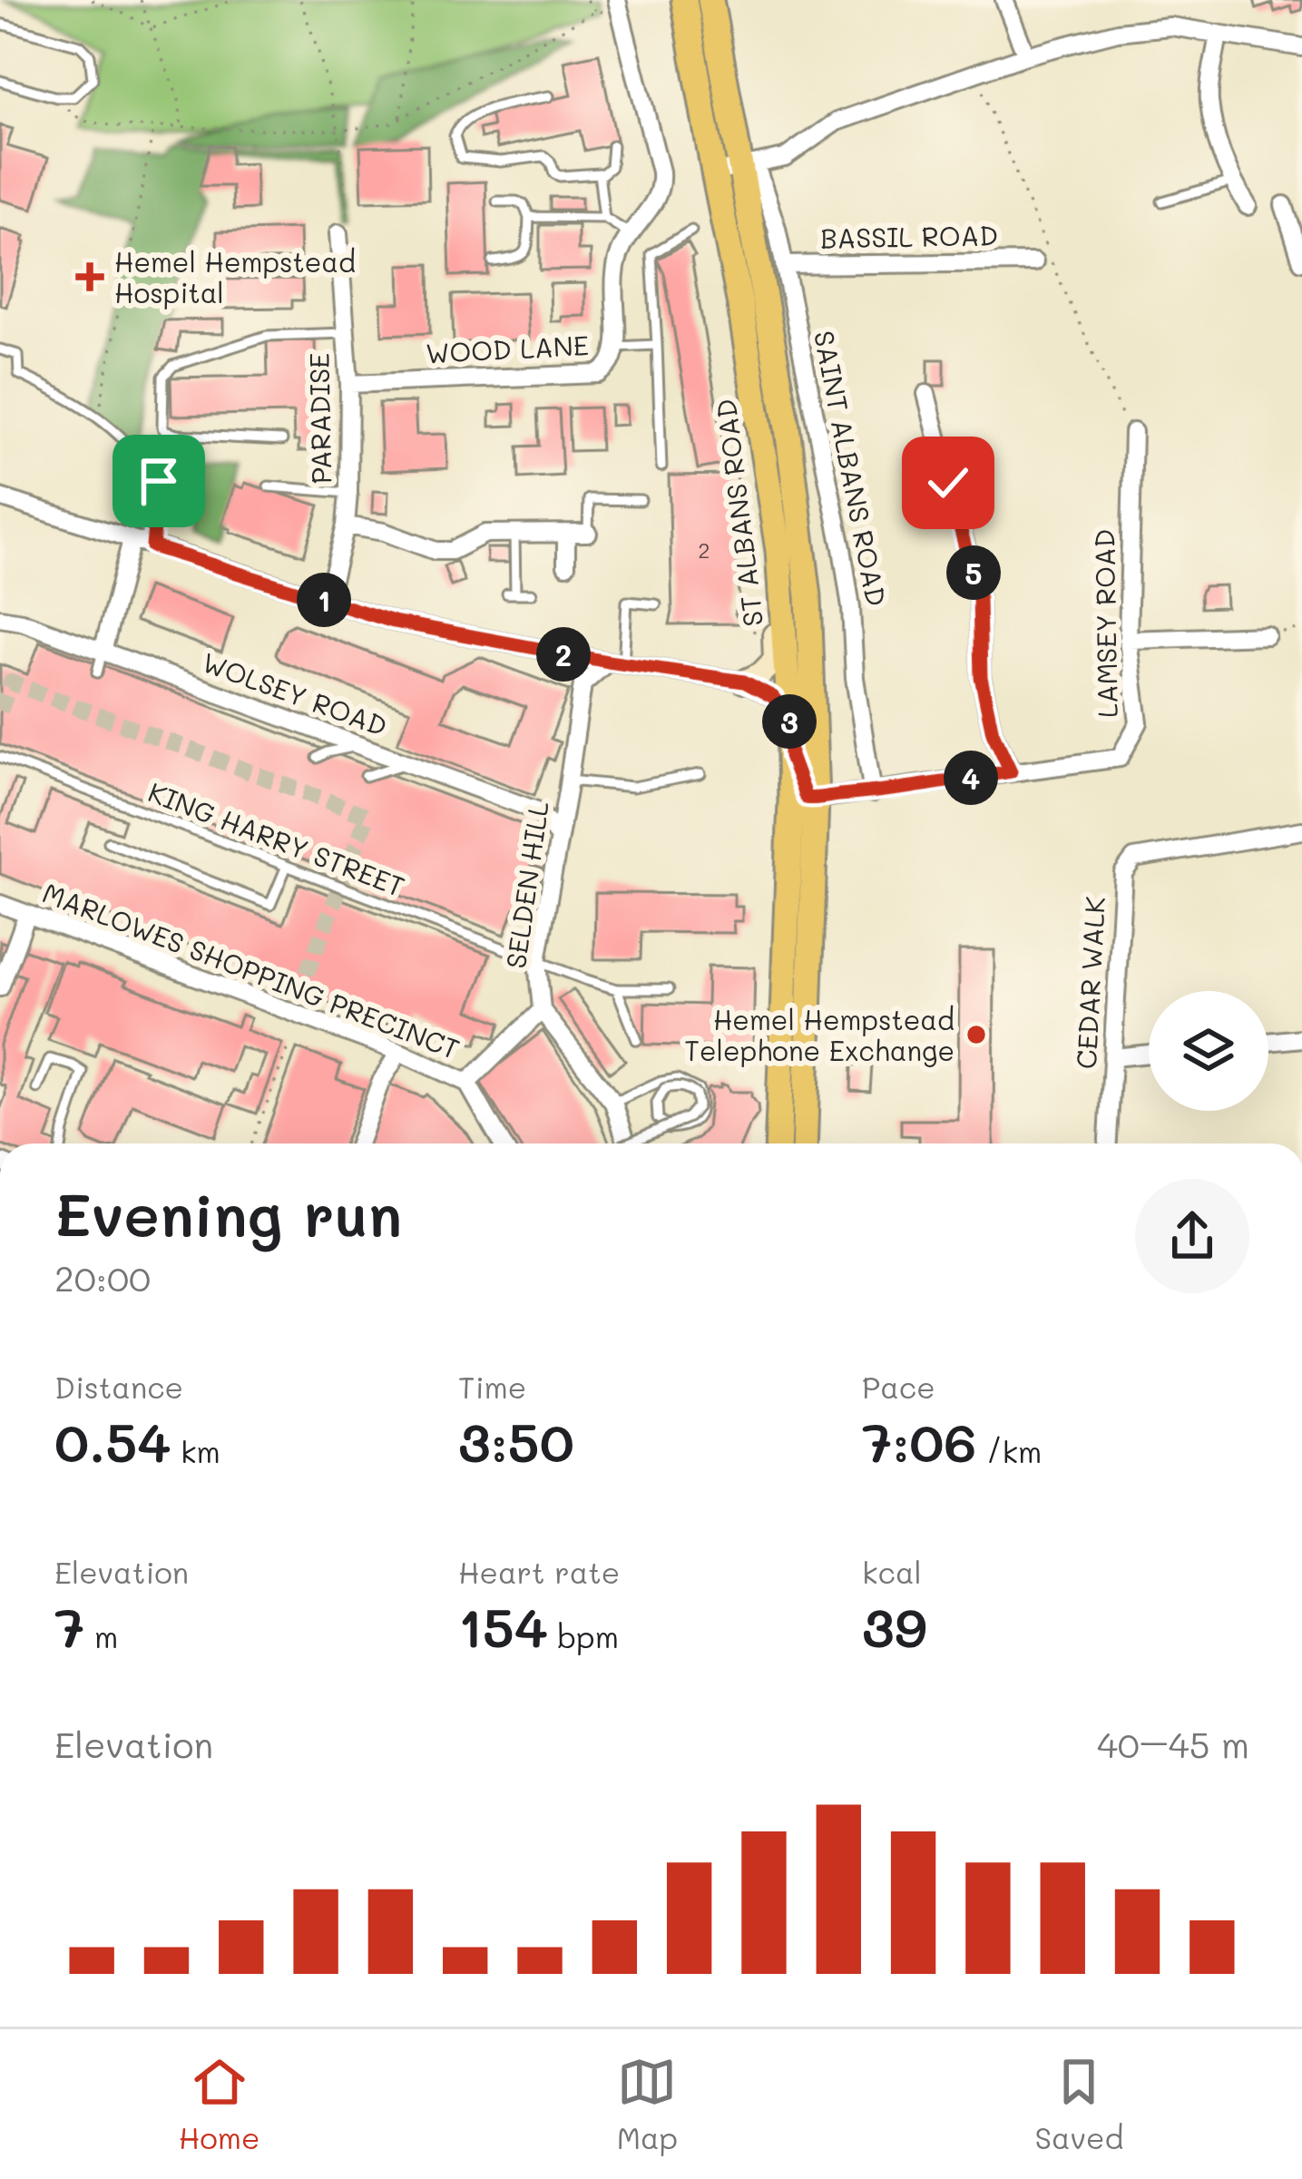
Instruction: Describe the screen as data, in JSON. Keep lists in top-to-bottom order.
{
  "streets": {
    "main road": ["ST ALBANS ROAD"],
    "street": [
      "BASSIL ROAD",
      "WOOD LANE",
      "PARADISE",
      "SAINT ALBANS ROAD",
      "LAMSEY ROAD",
      "WOLSEY ROAD",
      "SELDEN HILL",
      "MARLOWES SHOPPING PRECINCT",
      "CEDAR WALK"
    ],
    "lane": ["KING HARRY STREET"]
  },
  "crossings": [
    ["BASSIL ROAD", "SAINT ALBANS ROAD"],
    ["WOOD LANE", "PARADISE"],
    ["SAINT ALBANS ROAD", "ST ALBANS ROAD"],
    ["SAINT ALBANS ROAD", "LAMSEY ROAD"],
    ["WOLSEY ROAD", "SELDEN HILL"],
    ["KING HARRY STREET", "SELDEN HILL"]
  ],
  "places": {
    "health": ["Hemel Hempstead Hospital"],
    "other": ["Hemel Hempstead Telephone Exchange"]
  },
  "house_numbers": ["2"],
  "page": {
    "pins": [
      "5",
      "1",
      "2",
      "3",
      "4"
    ],
    "heading": ["Evening run", "20:00"],
    "stats": [
      ["Distance", "0.54 km"],
      ["Time", "3:50"],
      ["Pace", "7:06 /km"],
      ["Elevation", "7 m"],
      ["Heart rate", "154 bpm"],
      ["kcal", "39"]
    ],
    "chart": ["Elevation", "40–45 m"],
    "tabs": ["Home", "Map", "Saved"]
  }
}
